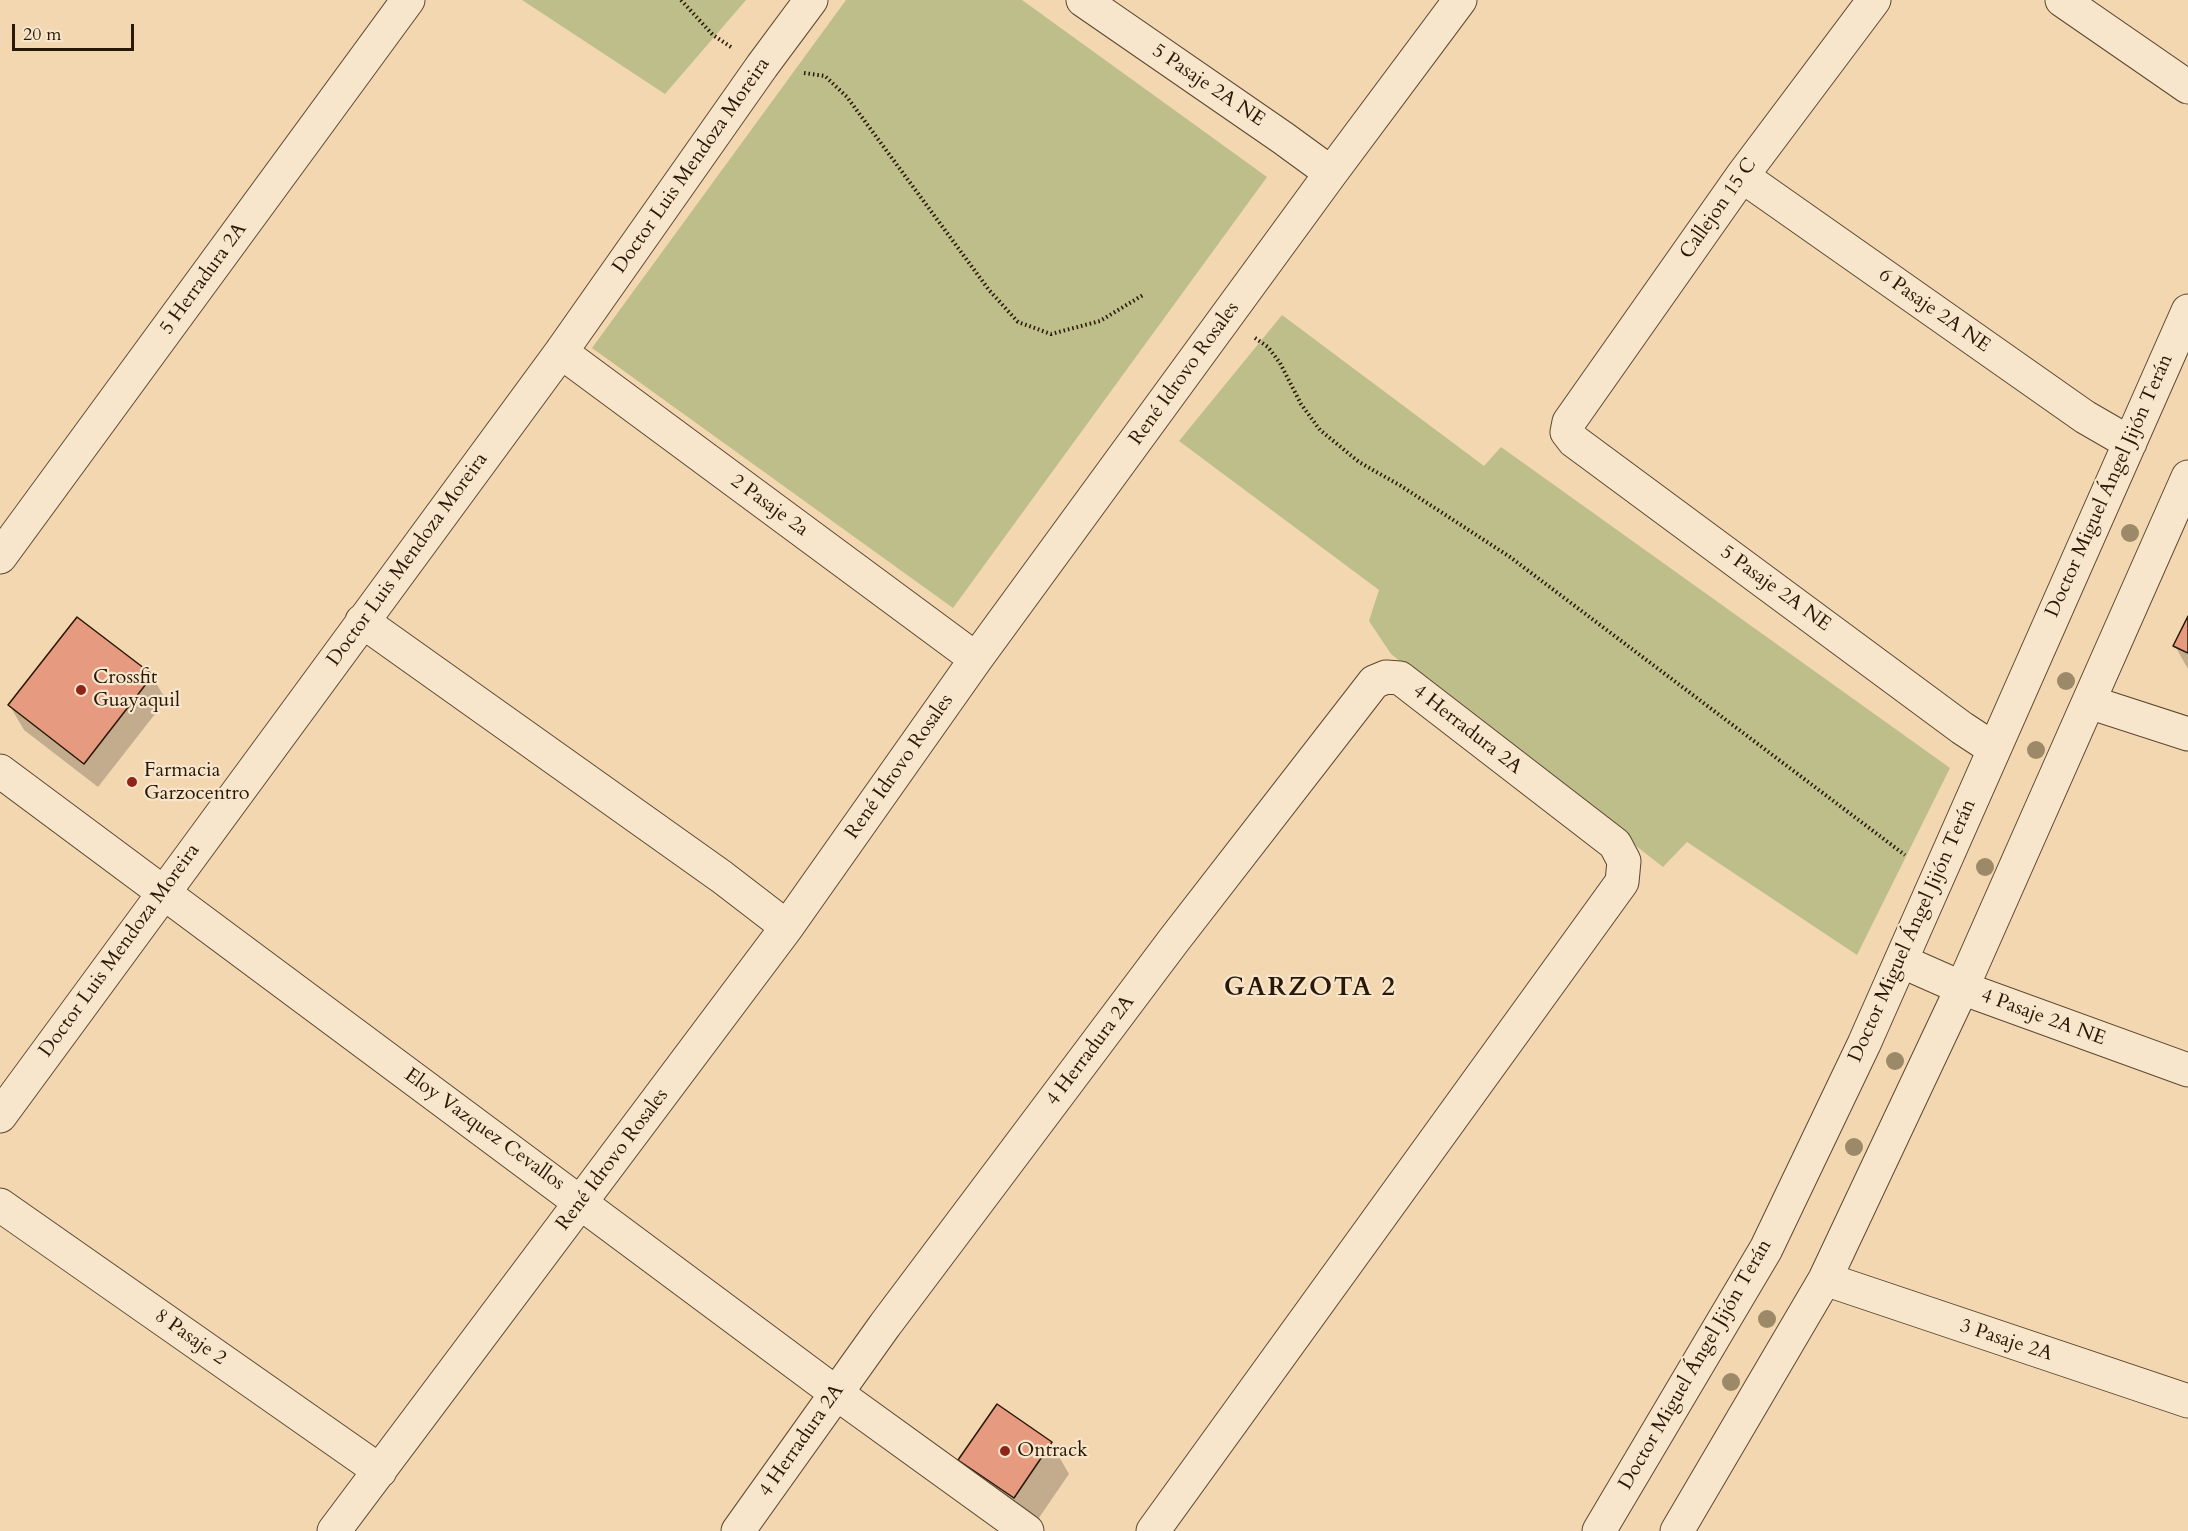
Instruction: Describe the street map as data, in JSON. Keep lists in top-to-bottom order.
{
  "streets": {
    "street": [
      "5 Pasaje 2A NE",
      "Doctor Luis Mendoza Moreira",
      "Callejon 15 C",
      "5 Herradura 2A",
      "6 Pasaje 2A NE",
      "René Idrovo Rosales",
      "Doctor Miguel Ángel Jijón Terán",
      "2 Pasaje 2a",
      "4 Herradura 2A",
      "4 Pasaje 2A NE",
      "Eloy Vazquez Cevallos",
      "8 Pasaje 2",
      "3 Pasaje 2A"
    ]
  },
  "crossings": [
    ["5 Pasaje 2A NE", "Callejon 15 C"],
    ["5 Pasaje 2A NE", "René Idrovo Rosales"],
    ["5 Pasaje 2A NE", "Doctor Miguel Ángel Jijón Terán"],
    ["Doctor Luis Mendoza Moreira", "2 Pasaje 2a"],
    ["Doctor Luis Mendoza Moreira", "Eloy Vazquez Cevallos"],
    ["Callejon 15 C", "6 Pasaje 2A NE"],
    ["6 Pasaje 2A NE", "Doctor Miguel Ángel Jijón Terán"],
    ["René Idrovo Rosales", "2 Pasaje 2a"],
    ["René Idrovo Rosales", "Eloy Vazquez Cevallos"],
    ["René Idrovo Rosales", "8 Pasaje 2"],
    ["Doctor Miguel Ángel Jijón Terán", "4 Pasaje 2A NE"],
    ["4 Herradura 2A", "Eloy Vazquez Cevallos"]
  ],
  "districts": ["GARZOTA 2"],
  "places": ["Crossfit Guayaquil", "Farmacia Garzocentro", "Ontrack"],
  "scale_bar": "20 m"
}
